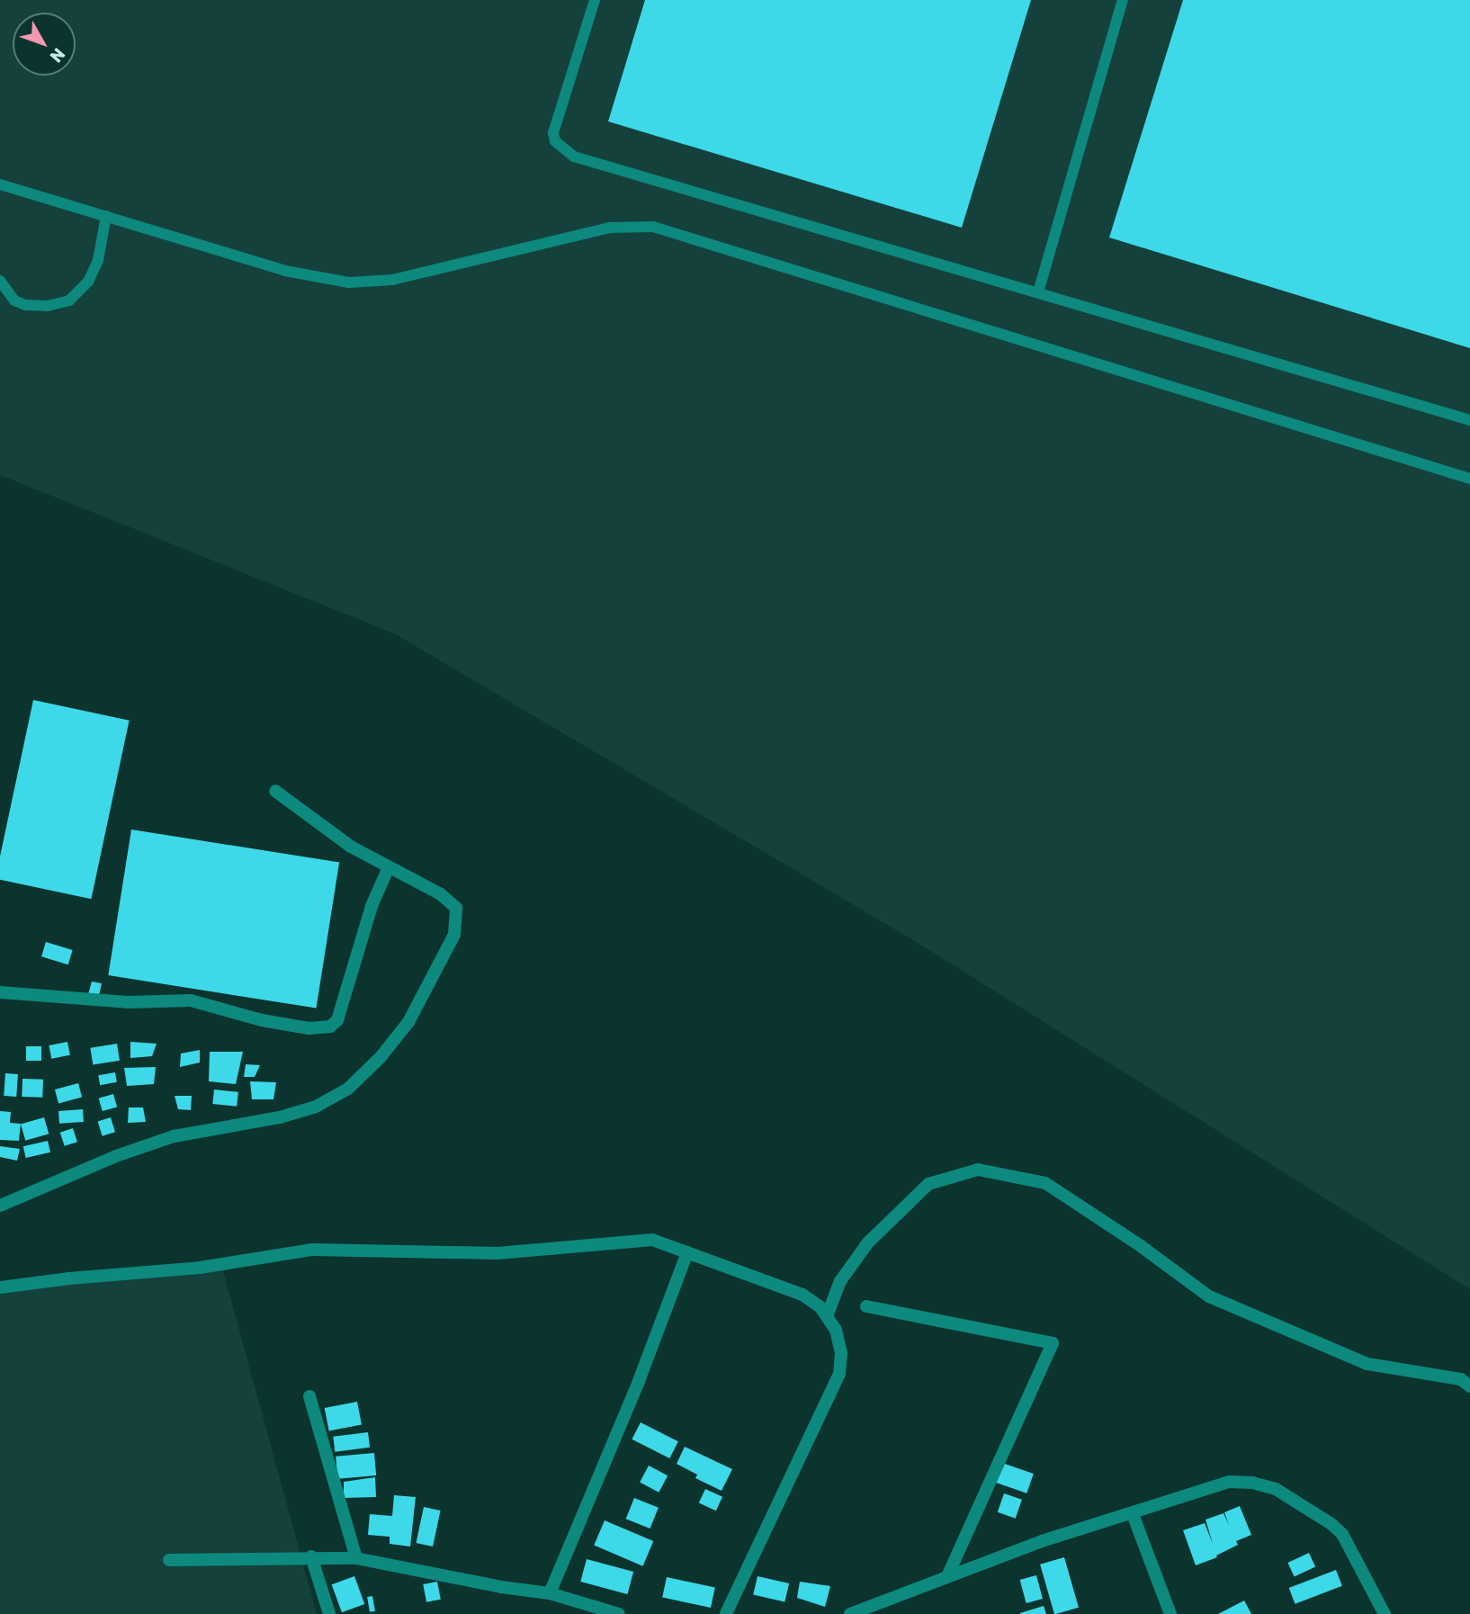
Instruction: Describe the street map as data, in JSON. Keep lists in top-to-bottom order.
{
  "north": "bottom right"
}
